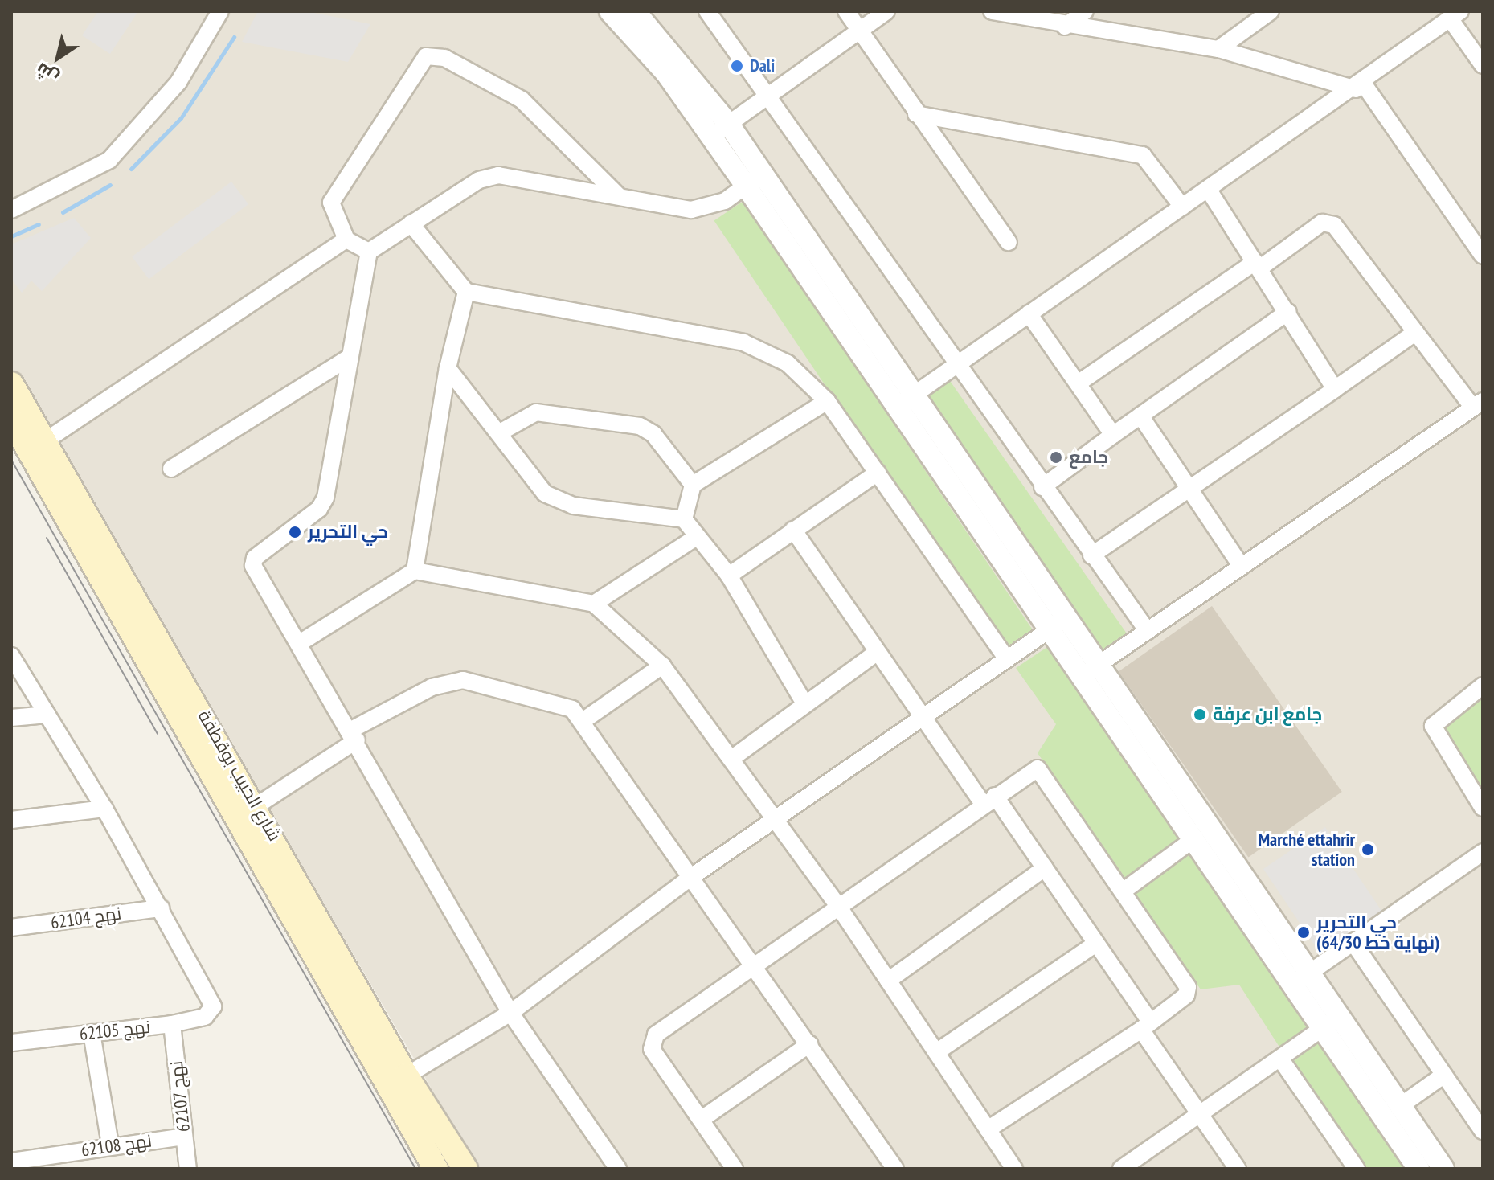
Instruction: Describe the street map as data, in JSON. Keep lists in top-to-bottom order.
{
  "streets": {
    "main road": ["شارع الحبيب بوقطفة"],
    "street": [
      "نهج 62104",
      "نهج 62105",
      "نهج 62107",
      "نهج 62108"
    ]
  },
  "crossings": [
    ["نهج 62104", "نهج 62105"],
    ["نهج 62105", "نهج 62107"],
    ["نهج 62107", "نهج 62108"]
  ],
  "places": [
    "Dali",
    "جامع",
    "حي التحرير",
    "جامع ابن عرفة",
    "Marché ettahrir station",
    "حي التحرير (نهاية خط 64/30)"
  ],
  "north": "bottom left"
}
